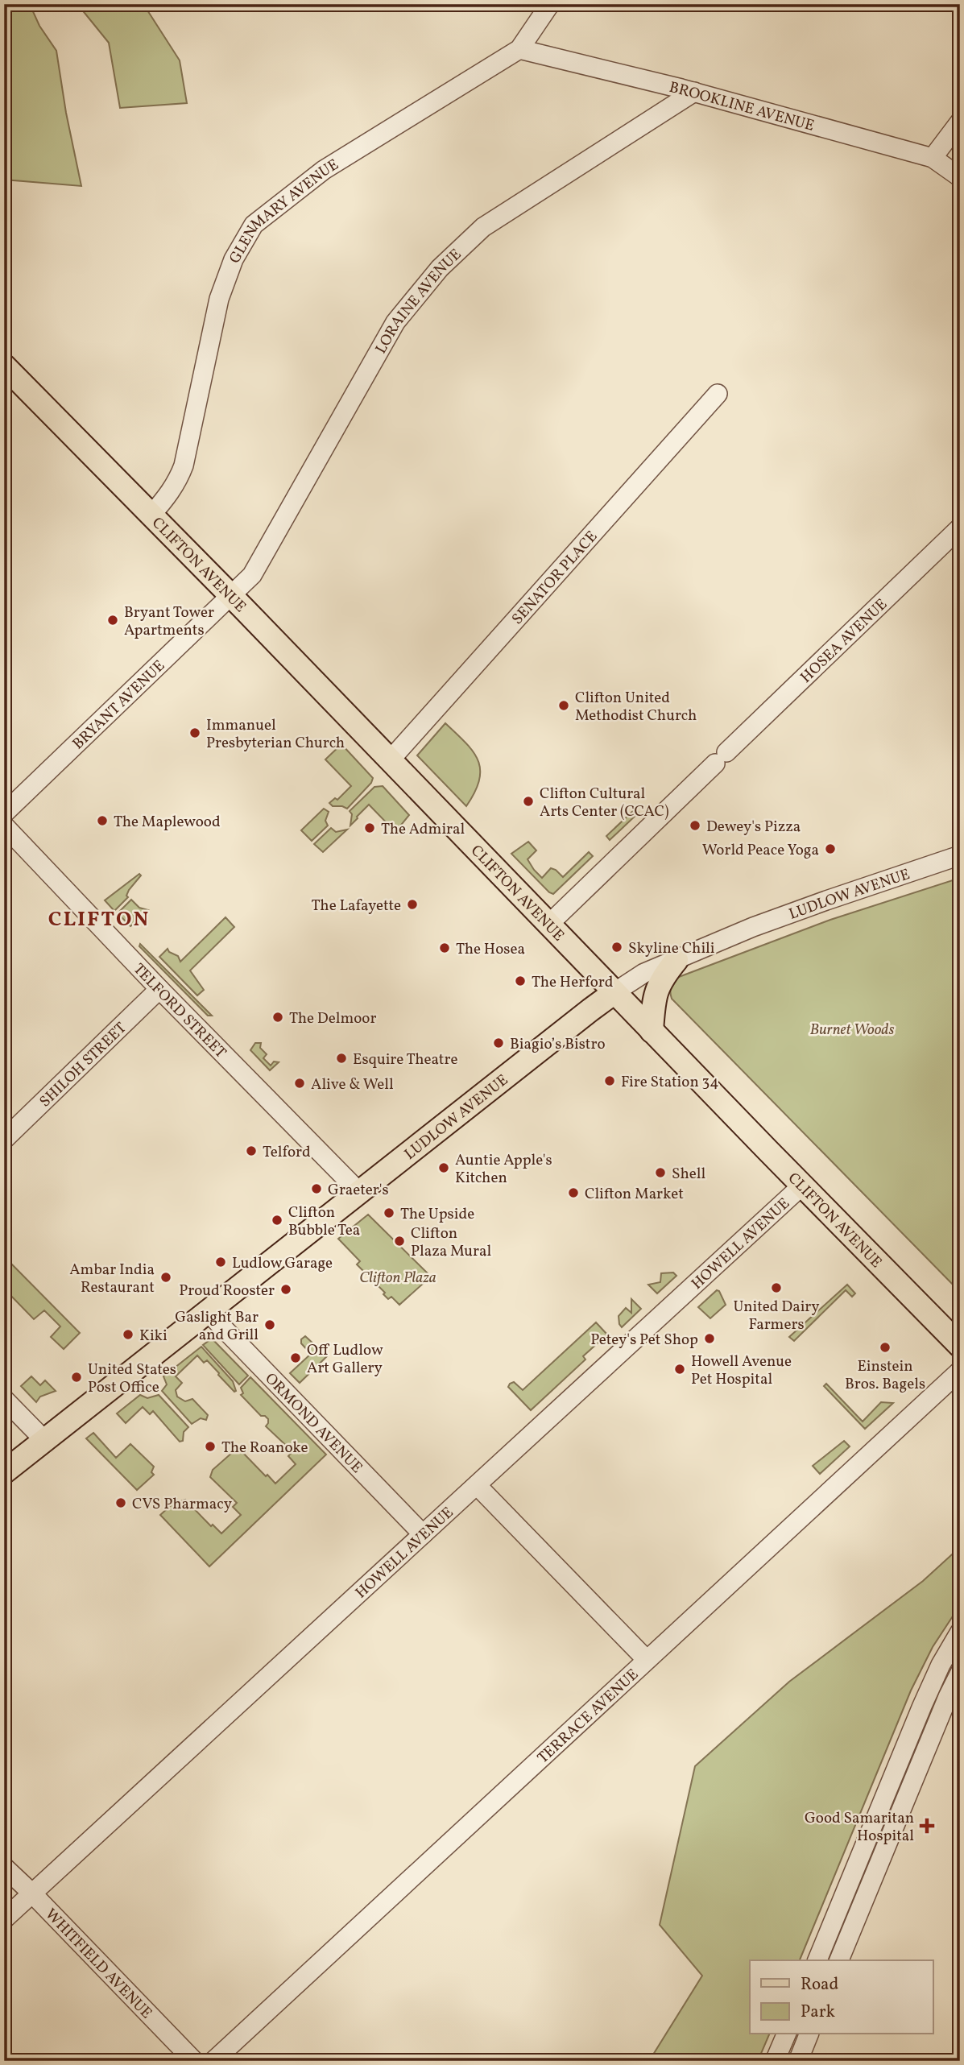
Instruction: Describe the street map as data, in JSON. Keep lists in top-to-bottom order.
{
  "streets": {
    "main road": ["CLIFTON AVENUE", "LUDLOW AVENUE"],
    "street": [
      "BROOKLINE AVENUE",
      "GLENMARY AVENUE",
      "LORAINE AVENUE",
      "SENATOR PLACE",
      "HOSEA AVENUE",
      "BRYANT AVENUE",
      "TELFORD STREET",
      "SHILOH STREET",
      "HOWELL AVENUE",
      "ORMOND AVENUE",
      "TERRACE AVENUE",
      "WHITFIELD AVENUE"
    ]
  },
  "crossings": [
    ["BROOKLINE AVENUE", "GLENMARY AVENUE"],
    ["BROOKLINE AVENUE", "LORAINE AVENUE"],
    ["GLENMARY AVENUE", "CLIFTON AVENUE"],
    ["LORAINE AVENUE", "CLIFTON AVENUE"],
    ["LORAINE AVENUE", "BRYANT AVENUE"],
    ["CLIFTON AVENUE", "SENATOR PLACE"],
    ["CLIFTON AVENUE", "HOSEA AVENUE"],
    ["CLIFTON AVENUE", "BRYANT AVENUE"],
    ["CLIFTON AVENUE", "LUDLOW AVENUE"],
    ["CLIFTON AVENUE", "HOWELL AVENUE"],
    ["LUDLOW AVENUE", "TELFORD STREET"],
    ["LUDLOW AVENUE", "ORMOND AVENUE"],
    ["TELFORD STREET", "SHILOH STREET"],
    ["HOWELL AVENUE", "ORMOND AVENUE"],
    ["HOWELL AVENUE", "WHITFIELD AVENUE"]
  ],
  "districts": ["CLIFTON"],
  "parks": ["Burnet Woods", "Clifton Plaza"],
  "places": {
    "other": [
      "Bryant Tower Apartments",
      "Clifton United Methodist Church",
      "Immanuel Presbyterian Church",
      "Clifton Cultural Arts Center (CCAC)",
      "The Maplewood",
      "Dewey's Pizza",
      "The Admiral",
      "World Peace Yoga",
      "The Lafayette",
      "Skyline Chili",
      "The Hosea",
      "The Herford",
      "The Delmoor",
      "Biagio’s Bistro",
      "Esquire Theatre",
      "Fire Station 34",
      "Alive & Well",
      "Telford",
      "Auntie Apple's Kitchen",
      "Shell",
      "Graeter's",
      "Clifton Market",
      "The Upside",
      "Clifton Bubble Tea",
      "Clifton Plaza Mural",
      "Ludlow Garage",
      "Ambar India Restaurant",
      "United Dairy Farmers",
      "Proud Rooster",
      "Gaslight Bar and Grill",
      "Kiki",
      "Petey's Pet Shop",
      "Einstein Bros. Bagels",
      "Off Ludlow Art Gallery",
      "Howell Avenue Pet Hospital",
      "United States Post Office",
      "The Roanoke",
      "CVS Pharmacy"
    ],
    "health": ["Good Samaritan Hospital"]
  },
  "legend": ["Road", "Park"]
}
